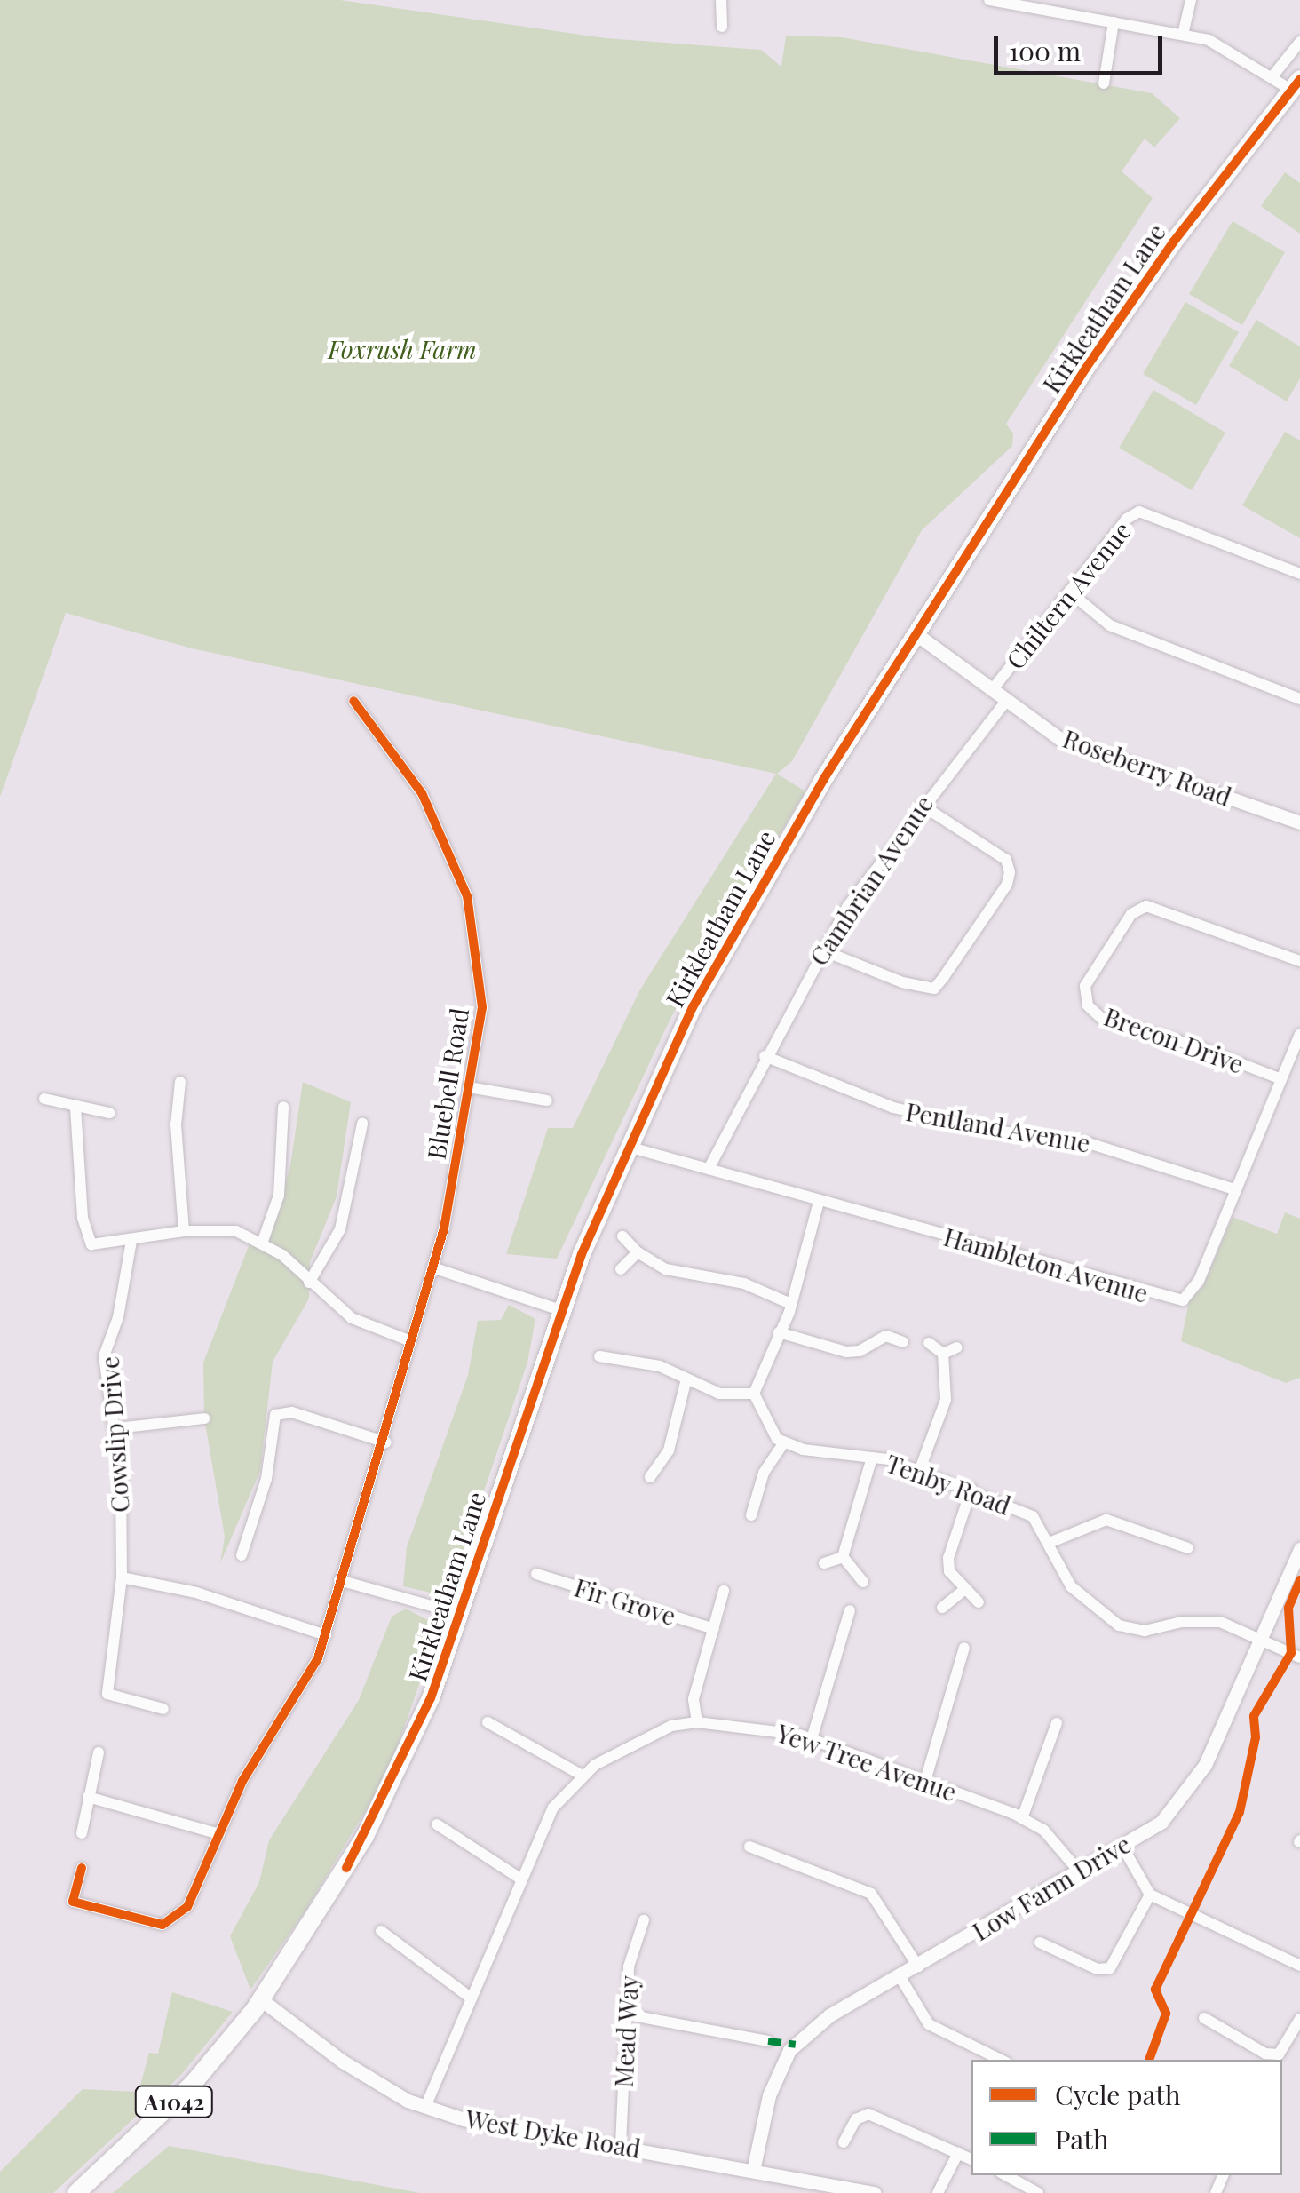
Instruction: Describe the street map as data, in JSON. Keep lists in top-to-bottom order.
{
  "streets": {
    "main road": ["Kirkleatham Lane", "A1042"],
    "street": [
      "Chiltern Avenue",
      "Roseberry Road",
      "Cambrian Avenue",
      "Brecon Drive",
      "Bluebell Road",
      "Pentland Avenue",
      "Hambleton Avenue",
      "Cowslip Drive",
      "Tenby Road",
      "Fir Grove",
      "Yew Tree Avenue",
      "Low Farm Drive",
      "Mead Way",
      "West Dyke Road"
    ]
  },
  "crossings": [
    ["Kirkleatham Lane", "Roseberry Road"],
    ["Kirkleatham Lane", "Hambleton Avenue"],
    ["Kirkleatham Lane", "West Dyke Road"],
    ["Chiltern Avenue", "Roseberry Road"],
    ["Roseberry Road", "Cambrian Avenue"],
    ["Cambrian Avenue", "Pentland Avenue"],
    ["Cambrian Avenue", "Hambleton Avenue"],
    ["Brecon Drive", "Hambleton Avenue"],
    ["Pentland Avenue", "Hambleton Avenue"],
    ["Tenby Road", "Low Farm Drive"],
    ["Yew Tree Avenue", "Low Farm Drive"],
    ["Yew Tree Avenue", "West Dyke Road"],
    ["Low Farm Drive", "West Dyke Road"],
    ["Mead Way", "West Dyke Road"]
  ],
  "parks": ["Foxrush Farm"],
  "legend": ["Cycle path", "Path"],
  "scale_bar": "100 m"
}
